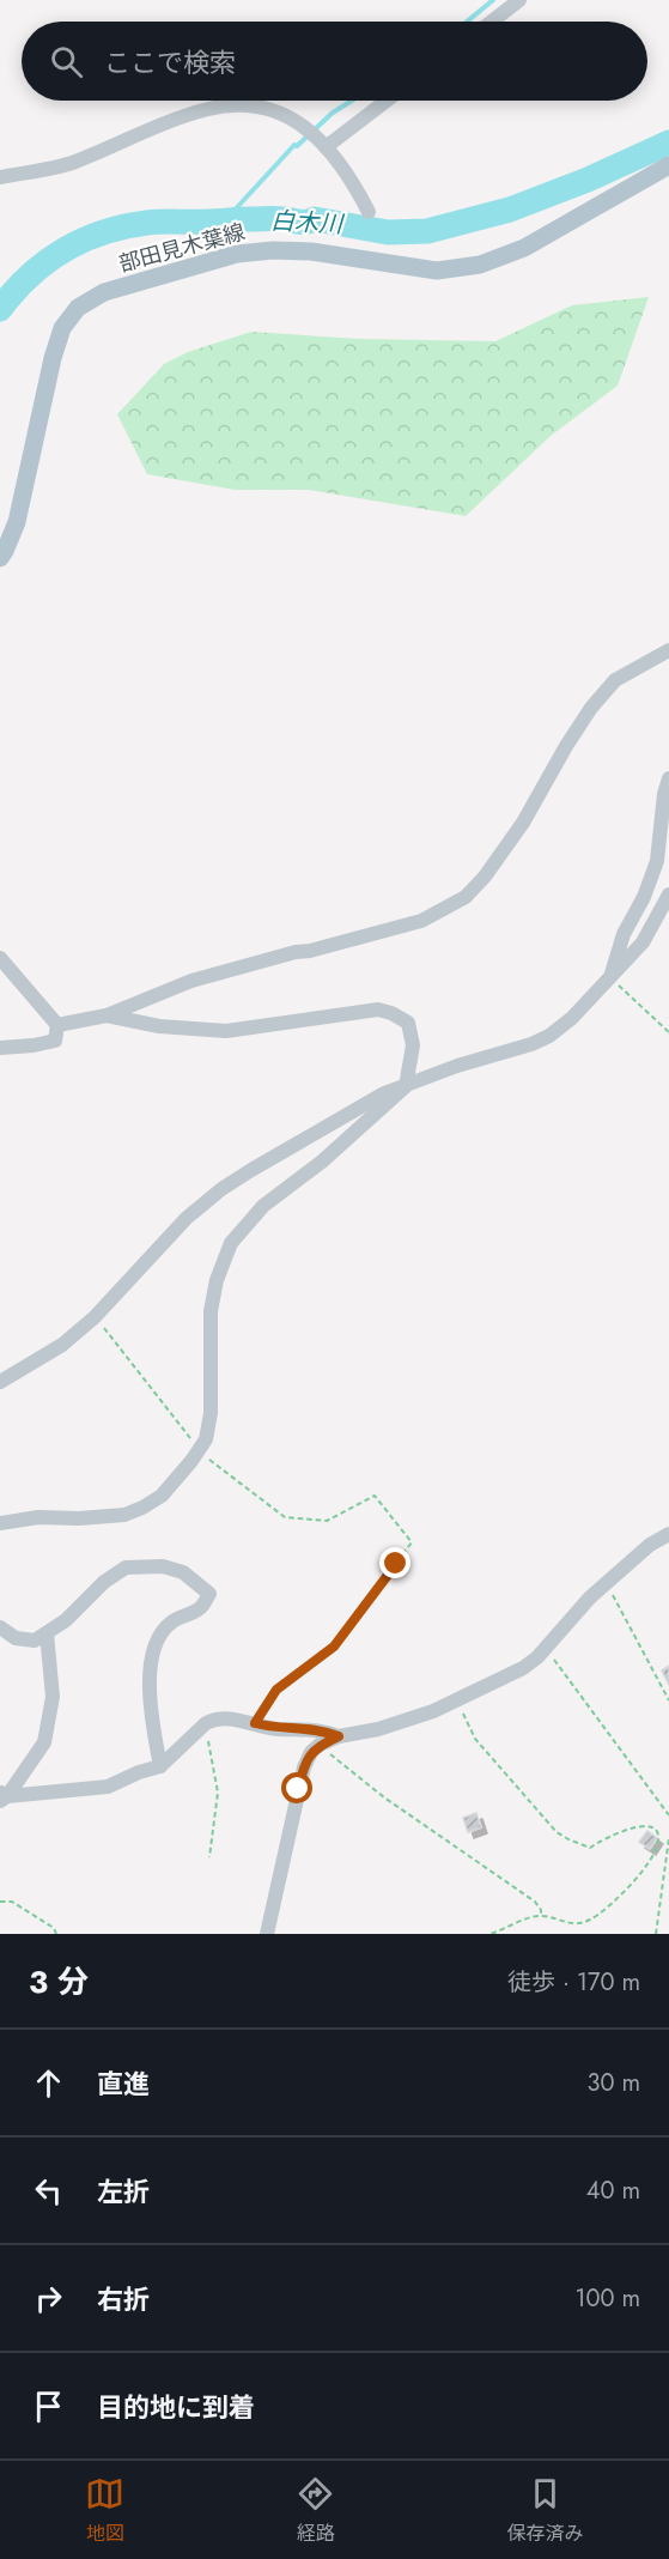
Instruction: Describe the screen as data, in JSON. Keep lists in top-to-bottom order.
{
  "streets": {
    "main road": ["部田見木葉線"]
  },
  "water": ["白木川"],
  "page": {
    "search": "ここで検索",
    "heading": ["3 分", "徒歩 · 170 m"],
    "list": [
      ["直進", "30 m"],
      ["左折", "40 m"],
      ["右折", "100 m"],
      "目的地に到着"
    ],
    "nav": ["地図", "経路", "保存済み"]
  }
}
